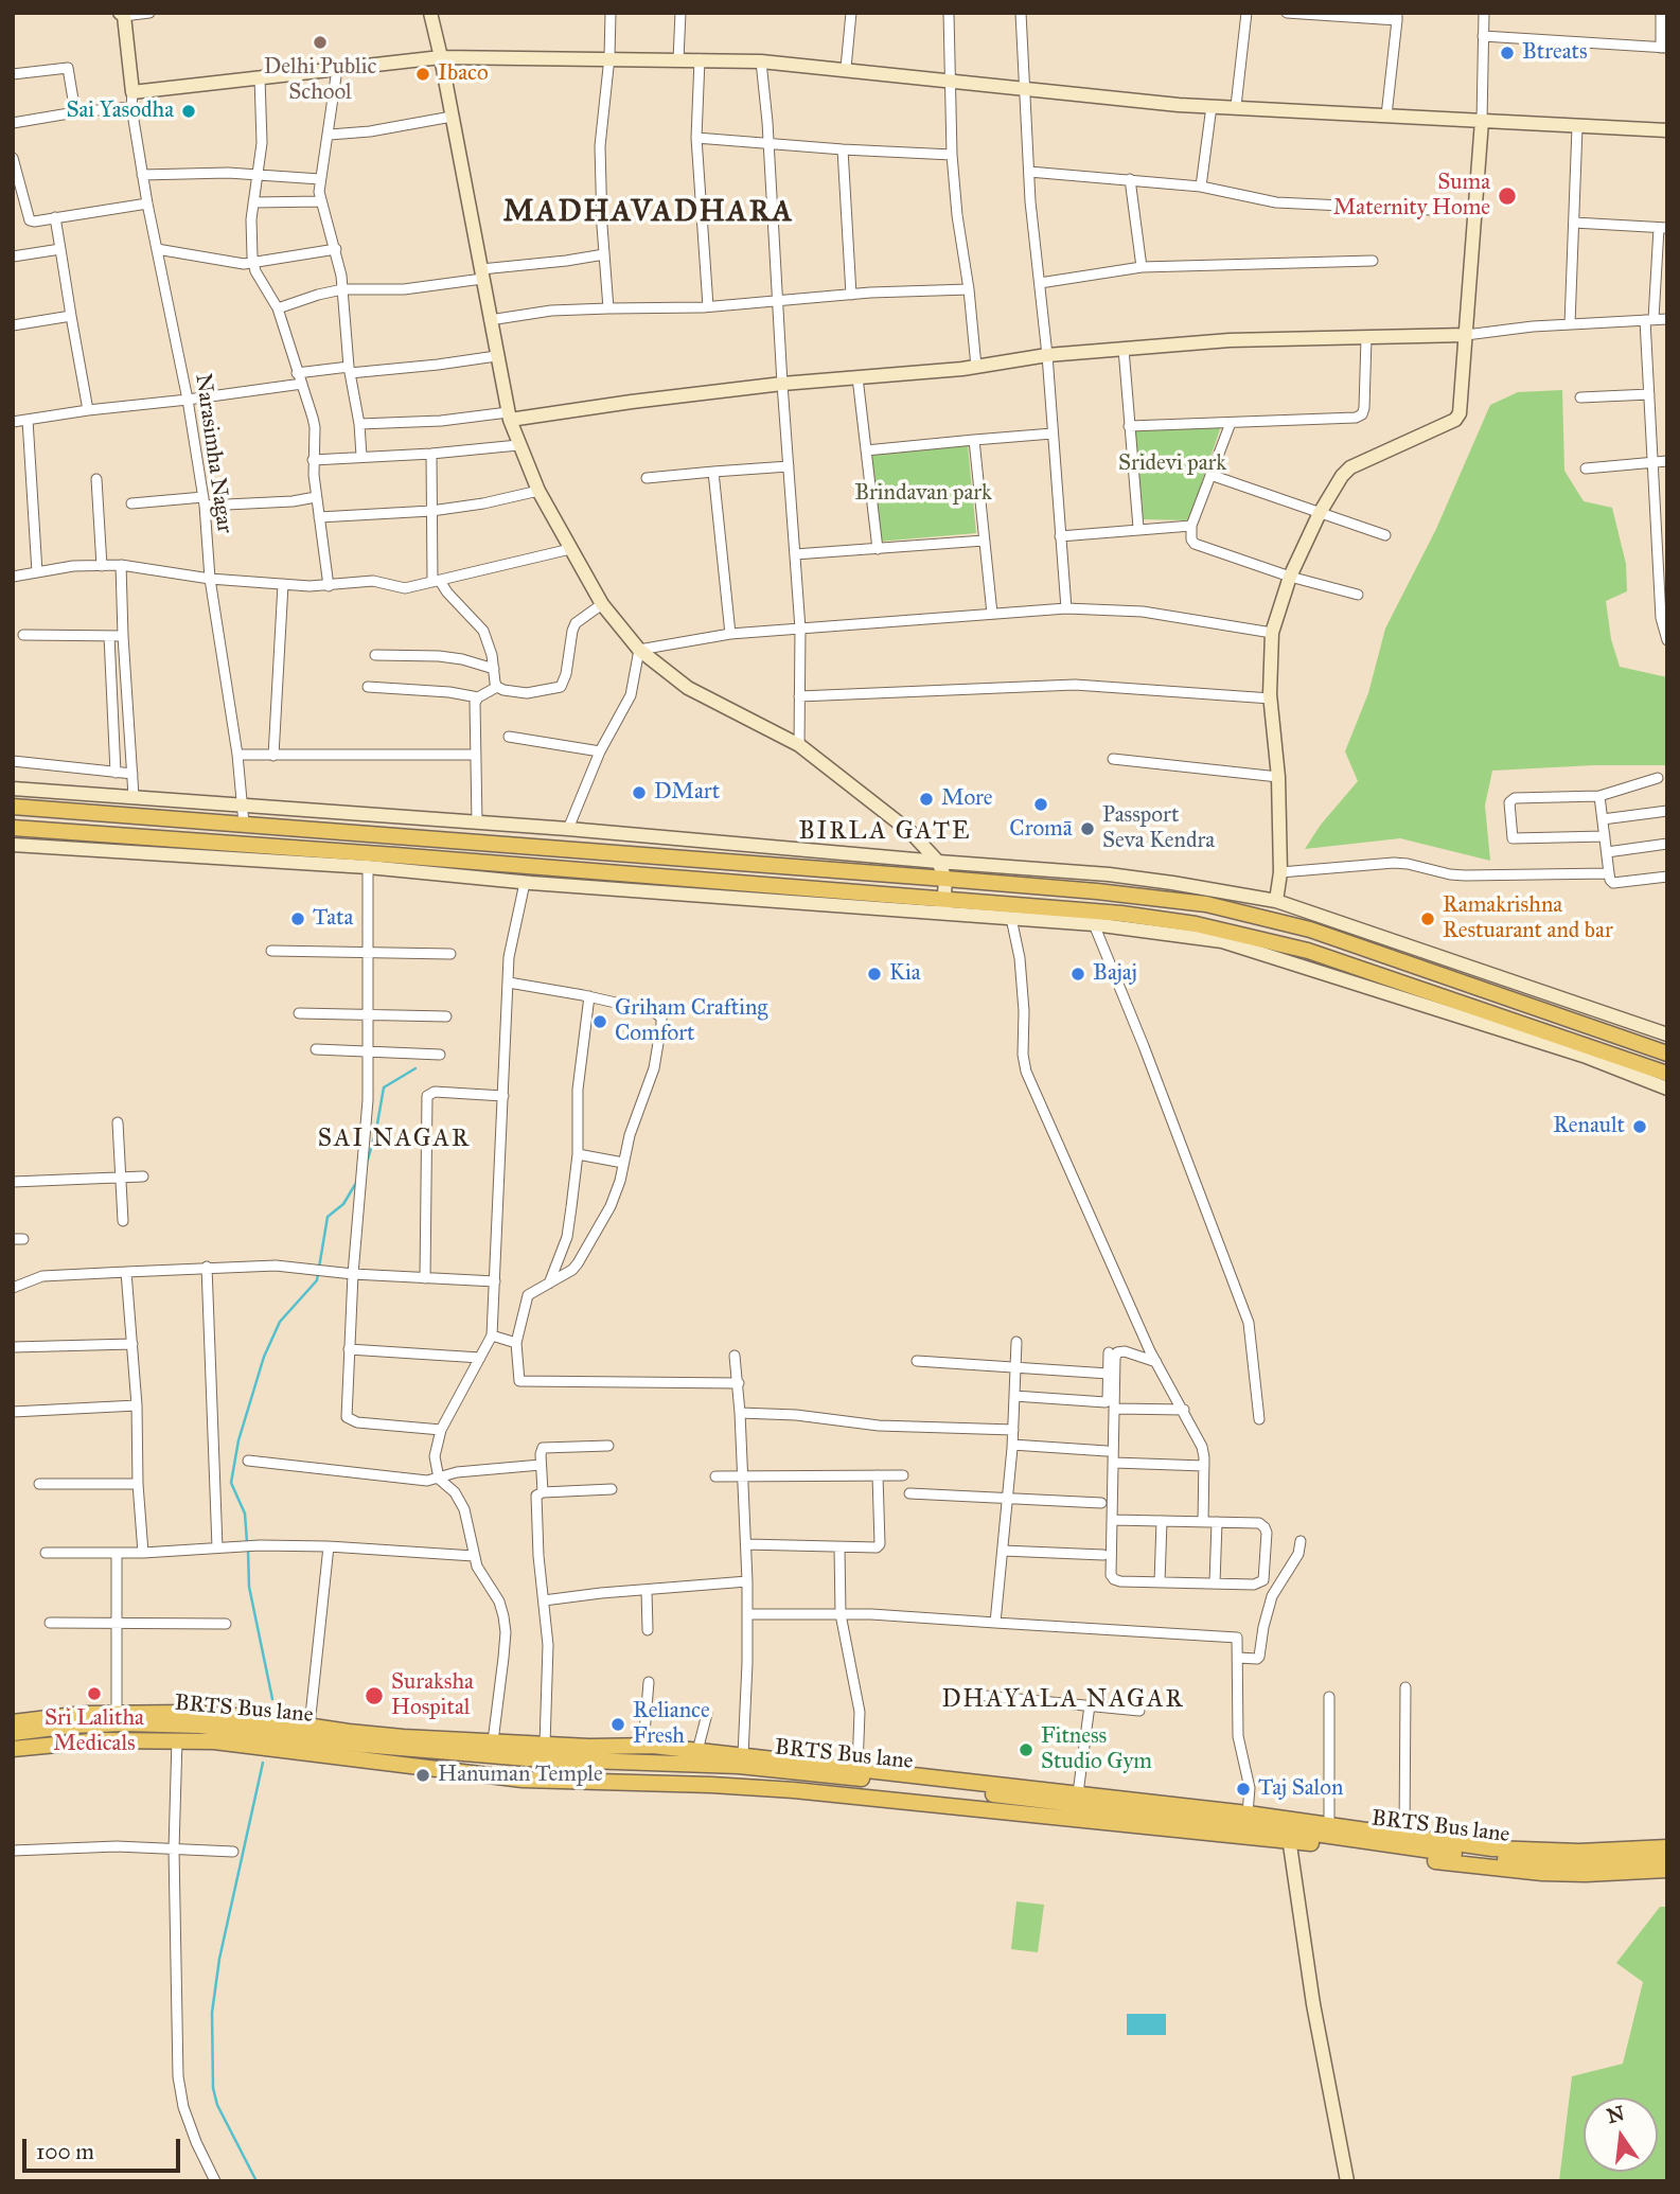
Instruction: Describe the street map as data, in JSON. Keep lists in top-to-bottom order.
{
  "streets": {
    "main road": ["BRTS Bus lane"],
    "street": ["Narasimha Nagar"]
  },
  "districts": [
    "MADHAVADHARA",
    "BIRLA GATE",
    "SAI NAGAR",
    "DHAYALA NAGAR"
  ],
  "parks": ["Sridevi park", "Brindavan park"],
  "places": [
    "Delhi Public School",
    "Btreats",
    "Ibaco",
    "Sai Yasodha",
    "Suma Maternity Home",
    "DMart",
    "More",
    "Cromā",
    "Passport Seva Kendra",
    "Tata",
    "Ramakrishna Restuarant and bar",
    "Kia",
    "Bajaj",
    "Griham Crafting Comfort",
    "Renault",
    "Sri Lalitha Medicals",
    "Suraksha Hospital",
    "Reliance Fresh",
    "Fitness Studio Gym",
    "Hanuman Temple",
    "Taj Salon"
  ],
  "scale_bar": "100 m",
  "north": "top"
}
